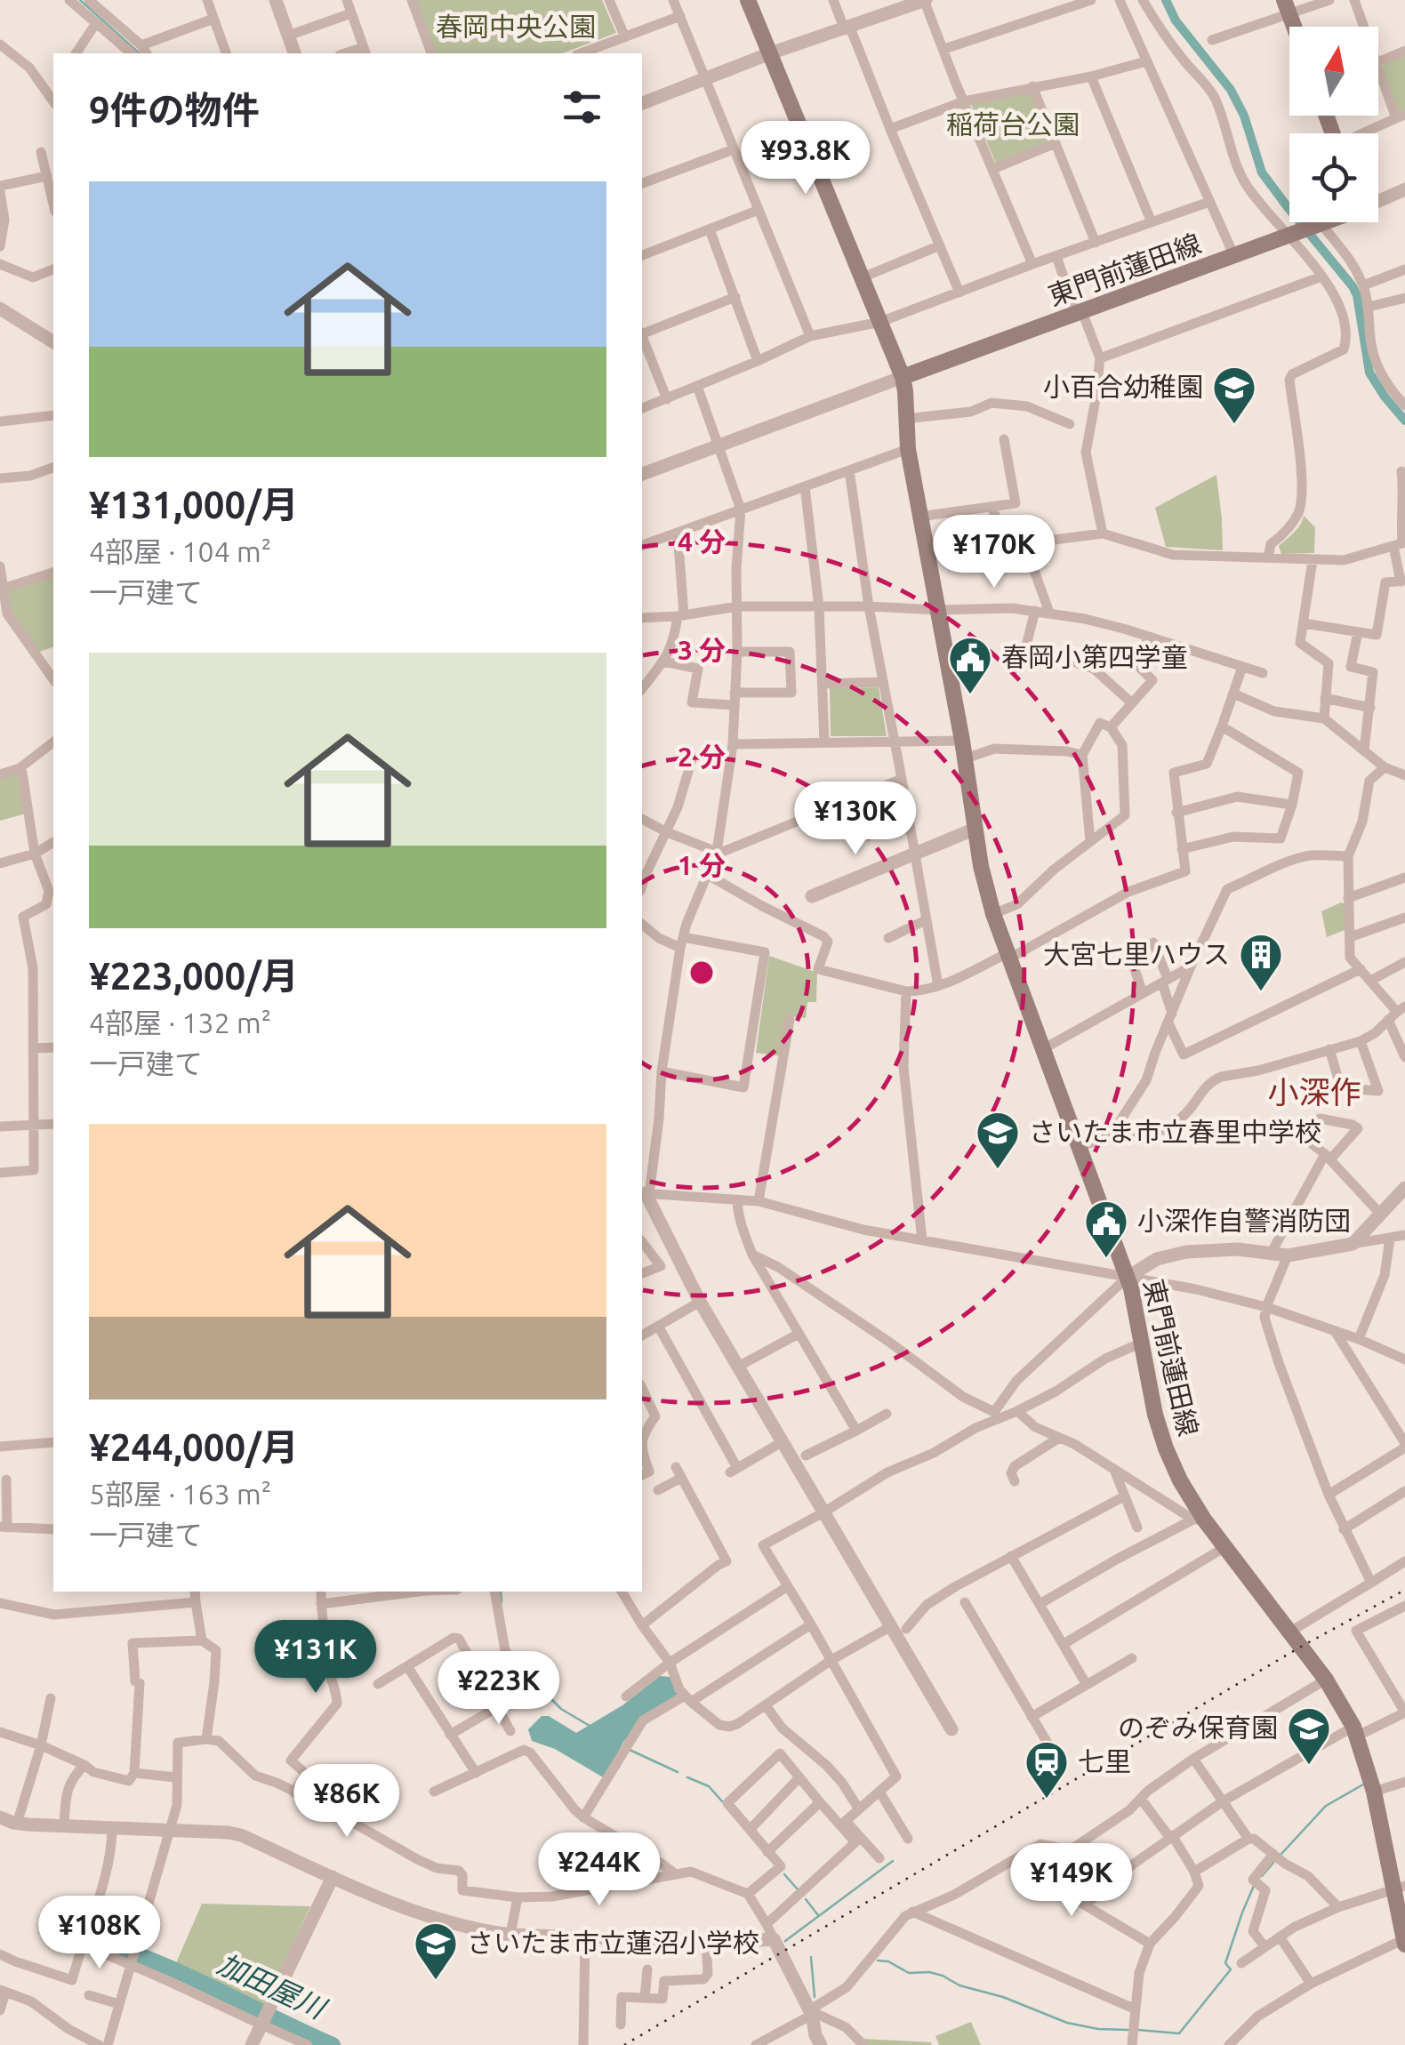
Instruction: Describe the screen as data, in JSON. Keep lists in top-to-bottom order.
{
  "streets": {
    "main road": ["東門前蓮田線"]
  },
  "districts": ["小深作"],
  "water": ["加田屋川"],
  "parks": ["春岡中央公園", "稲荷台公園"],
  "places": {
    "school or university": [
      "小百合幼稚園",
      "さいたま市立春里中学校",
      "のぞみ保育園",
      "さいたま市立蓮沼小学校"
    ],
    "public building": ["春岡小第四学童", "小深作自警消防団"],
    "building": ["大宮七里ハウス"],
    "station": ["七里"]
  },
  "north": "top",
  "page": {
    "heading": "9件の物件",
    "price": [
      "¥93.8K",
      "¥170K",
      "¥130K",
      "¥131K",
      "¥223K",
      "¥86K",
      "¥244K",
      "¥149K",
      "¥108K"
    ],
    "list": [
      {
        "name": "¥131,000/月",
        "note": "4部屋 · 104 m² · 一戸建て"
      },
      {
        "name": "¥223,000/月",
        "note": "4部屋 · 132 m² · 一戸建て"
      },
      {
        "name": "¥244,000/月",
        "note": "5部屋 · 163 m² · 一戸建て"
      }
    ]
  },
  "rings": [
    "4 分",
    "3 分",
    "2 分",
    "1 分"
  ]
}
